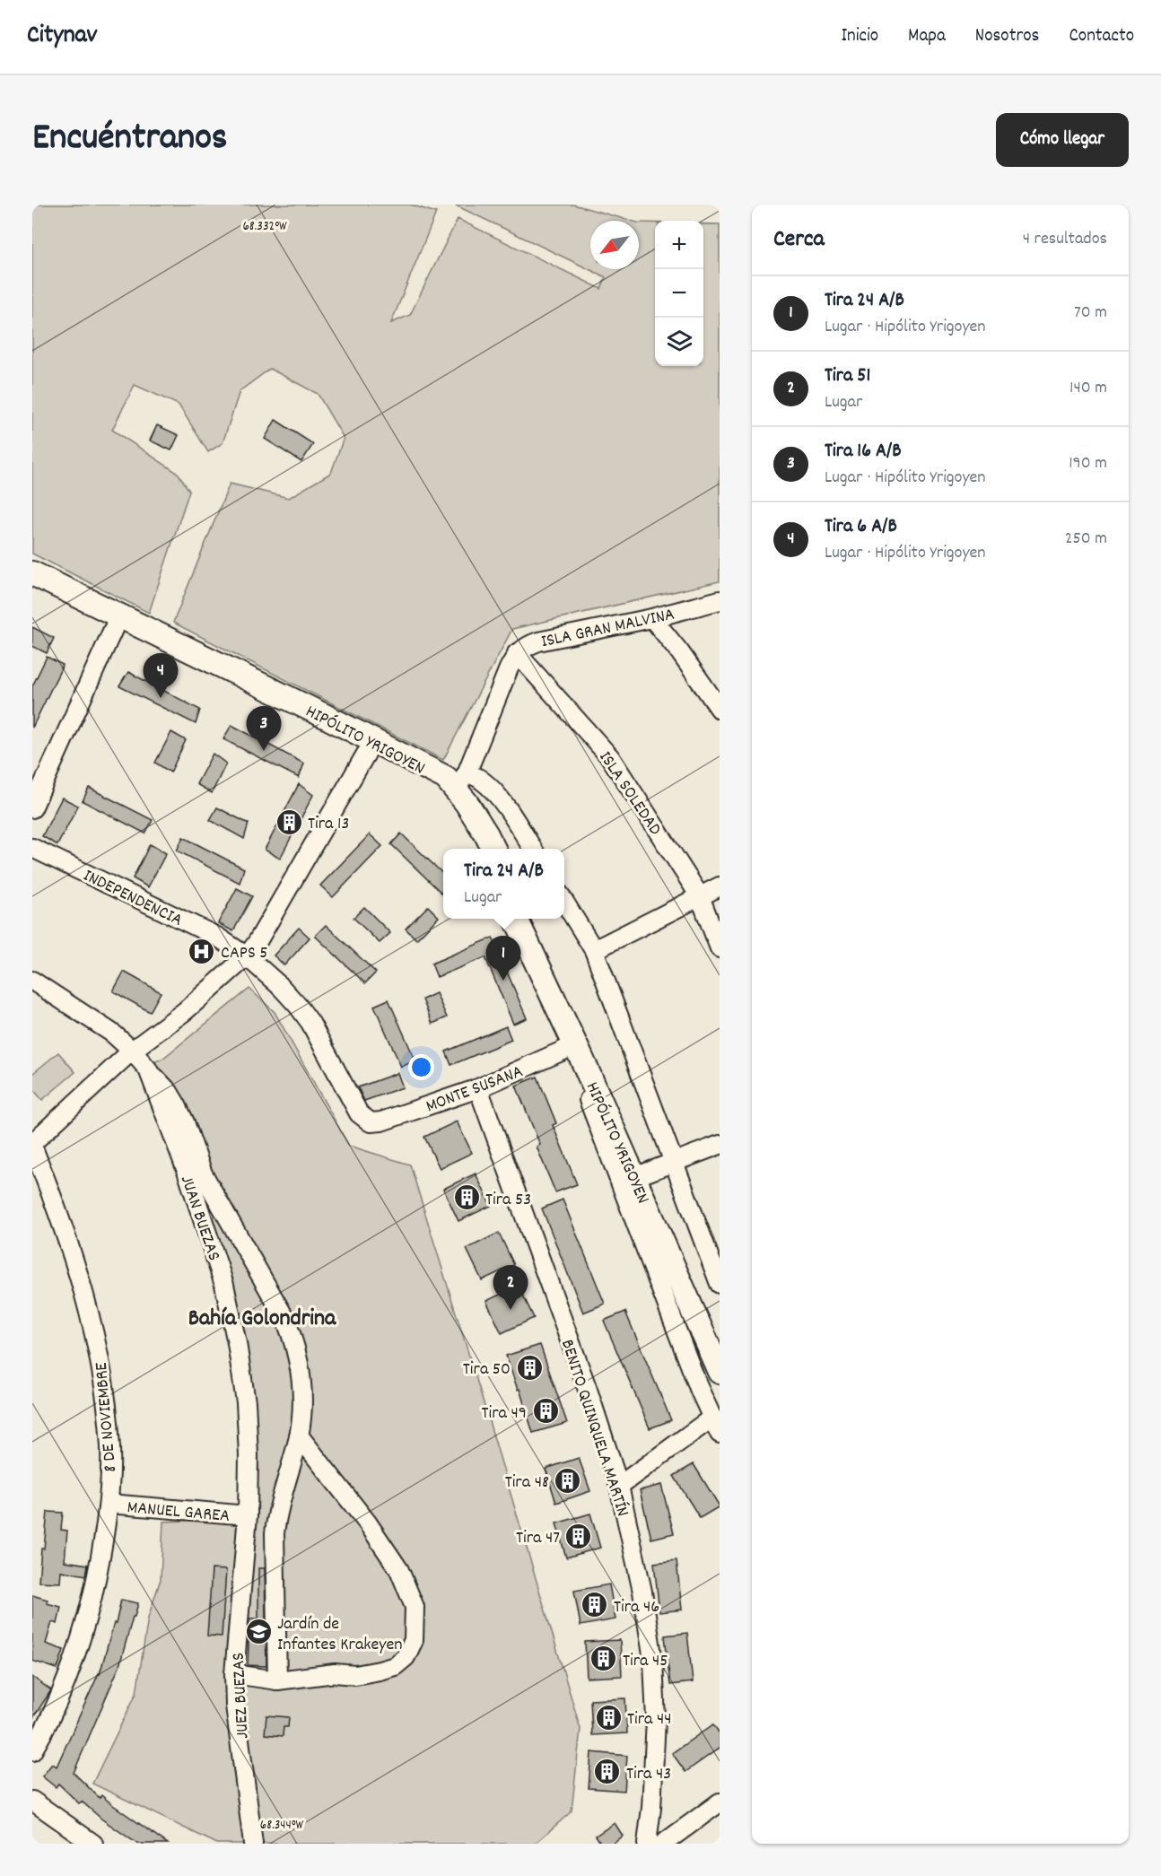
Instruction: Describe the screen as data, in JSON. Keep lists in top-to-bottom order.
{
  "streets": {
    "main road": ["HIPÓLITO YRIGOYEN"],
    "street": [
      "ISLA GRAN MALVINA",
      "ISLA SOLEDAD",
      "INDEPENDENCIA",
      "MONTE SUSANA",
      "JUAN BUEZAS",
      "8 DE NOVIEMBRE",
      "BENITO QUINQUELA MARTÍN",
      "MANUEL GAREA",
      "JUEZ BUEZAS"
    ]
  },
  "crossings": [
    ["ISLA GRAN MALVINA", "ISLA SOLEDAD"],
    ["HIPÓLITO YRIGOYEN", "MONTE SUSANA"],
    ["INDEPENDENCIA", "MONTE SUSANA"],
    ["MONTE SUSANA", "BENITO QUINQUELA MARTÍN"],
    ["JUAN BUEZAS", "MANUEL GAREA"],
    ["JUAN BUEZAS", "JUEZ BUEZAS"],
    ["8 DE NOVIEMBRE", "MANUEL GAREA"],
    ["MANUEL GAREA", "JUEZ BUEZAS"]
  ],
  "districts": ["Bahía Golondrina"],
  "places": {
    "building": [
      "Tira 13",
      "Tira 53",
      "Tira 50",
      "Tira 49",
      "Tira 48",
      "Tira 47",
      "Tira 46",
      "Tira 45",
      "Tira 44",
      "Tira 43"
    ],
    "hospital": ["CAPS 5"],
    "school or university": ["Jardín de Infantes Krakeyen"]
  },
  "north": "bottom left",
  "page": {
    "header": "Citynav",
    "nav": [
      "Inicio",
      "Mapa",
      "Nosotros",
      "Contacto"
    ],
    "title": "Encuéntranos",
    "buttons": "Cómo llegar",
    "heading": ["Cerca", "4 resultados"],
    "map_buttons": ["+", "−"],
    "list": [
      {
        "mark": "1",
        "name": "Tira 24 A/B",
        "note": "Lugar · Hipólito Yrigoyen",
        "value": "70 m"
      },
      {
        "mark": "2",
        "name": "Tira 51",
        "note": "Lugar",
        "value": "140 m"
      },
      {
        "mark": "3",
        "name": "Tira 16 A/B",
        "note": "Lugar · Hipólito Yrigoyen",
        "value": "190 m"
      },
      {
        "mark": "4",
        "name": "Tira 6 A/B",
        "note": "Lugar · Hipólito Yrigoyen",
        "value": "250 m"
      }
    ],
    "pins": [
      "4",
      "3",
      "1",
      "2"
    ],
    "popup": ["Tira 24 A/B", "Lugar"]
  },
  "coordinates": ["68.332°W", "68.344°W"]
}
